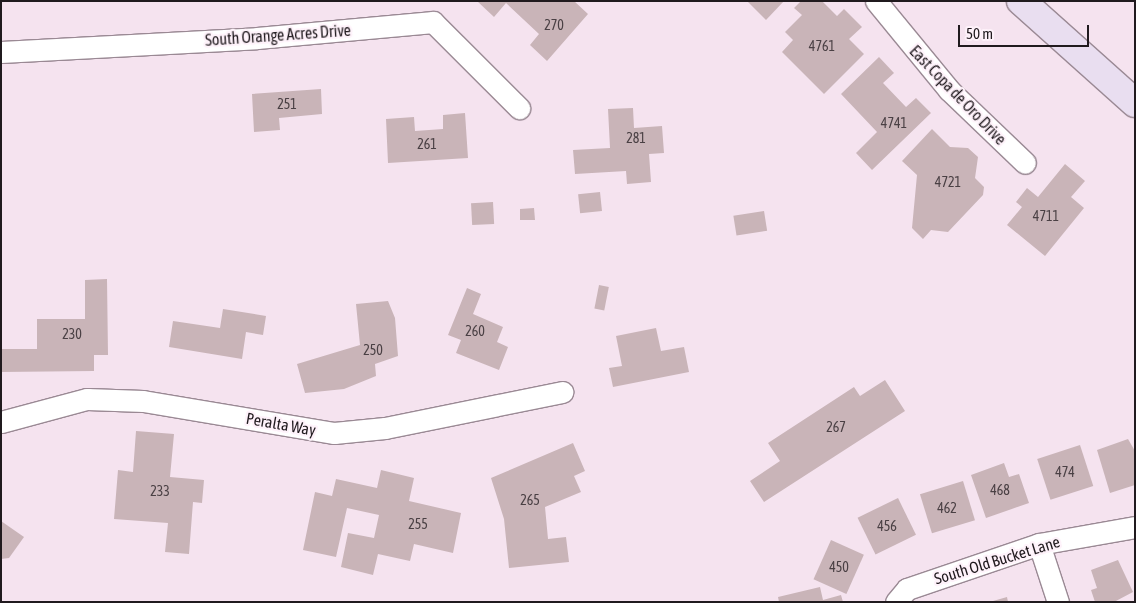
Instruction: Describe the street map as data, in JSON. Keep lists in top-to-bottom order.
{
  "streets": {
    "street": [
      "South Orange Acres Drive",
      "East Copa de Oro Drive",
      "Peralta Way",
      "South Old Bucket Lane"
    ]
  },
  "house_numbers": [
    "270",
    "4761",
    "251",
    "4741",
    "281",
    "261",
    "4721",
    "4711",
    "260",
    "230",
    "250",
    "267",
    "474",
    "468",
    "233",
    "265",
    "462",
    "255",
    "456",
    "450"
  ],
  "scale_bar": "50 m"
}
